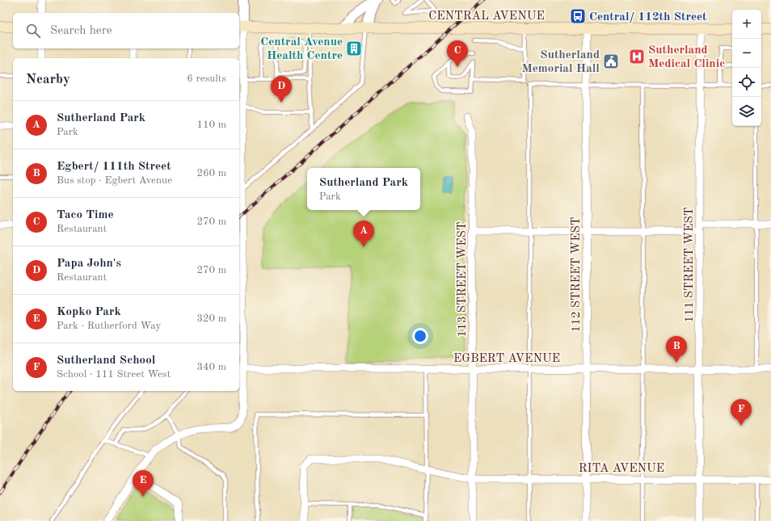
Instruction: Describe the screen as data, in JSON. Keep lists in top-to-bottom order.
{
  "streets": {
    "main road": ["CENTRAL AVENUE"],
    "street": [
      "111 STREET WEST",
      "112 STREET WEST",
      "113 STREET WEST",
      "EGBERT AVENUE",
      "RITA AVENUE"
    ]
  },
  "crossings": [
    ["CENTRAL AVENUE", "111 STREET WEST"],
    ["CENTRAL AVENUE", "112 STREET WEST"],
    ["111 STREET WEST", "EGBERT AVENUE"],
    ["111 STREET WEST", "RITA AVENUE"],
    ["112 STREET WEST", "EGBERT AVENUE"],
    ["112 STREET WEST", "RITA AVENUE"],
    ["113 STREET WEST", "EGBERT AVENUE"],
    ["113 STREET WEST", "RITA AVENUE"]
  ],
  "places": {
    "bus stop": ["Central/ 112th Street"],
    "building": ["Central Avenue Health Centre"],
    "hospital": ["Sutherland Medical Clinic"],
    "public building": ["Sutherland Memorial Hall"]
  },
  "page": {
    "map_buttons": ["+", "−"],
    "search": "Search here",
    "pins": [
      "C",
      "D",
      "A",
      "B",
      "F",
      "E"
    ],
    "heading": ["Nearby", "6 results"],
    "list": [
      {
        "mark": "A",
        "name": "Sutherland Park",
        "note": "Park",
        "value": "110 m"
      },
      {
        "mark": "B",
        "name": "Egbert/ 111th Street",
        "note": "Bus stop · Egbert Avenue",
        "value": "260 m"
      },
      {
        "mark": "C",
        "name": "Taco Time",
        "note": "Restaurant",
        "value": "270 m"
      },
      {
        "mark": "D",
        "name": "Papa John's",
        "note": "Restaurant",
        "value": "270 m"
      },
      {
        "mark": "E",
        "name": "Kopko Park",
        "note": "Park · Rutherford Way",
        "value": "320 m"
      },
      {
        "mark": "F",
        "name": "Sutherland School",
        "note": "School · 111 Street West",
        "value": "340 m"
      }
    ],
    "popup": ["Sutherland Park", "Park"]
  }
}
